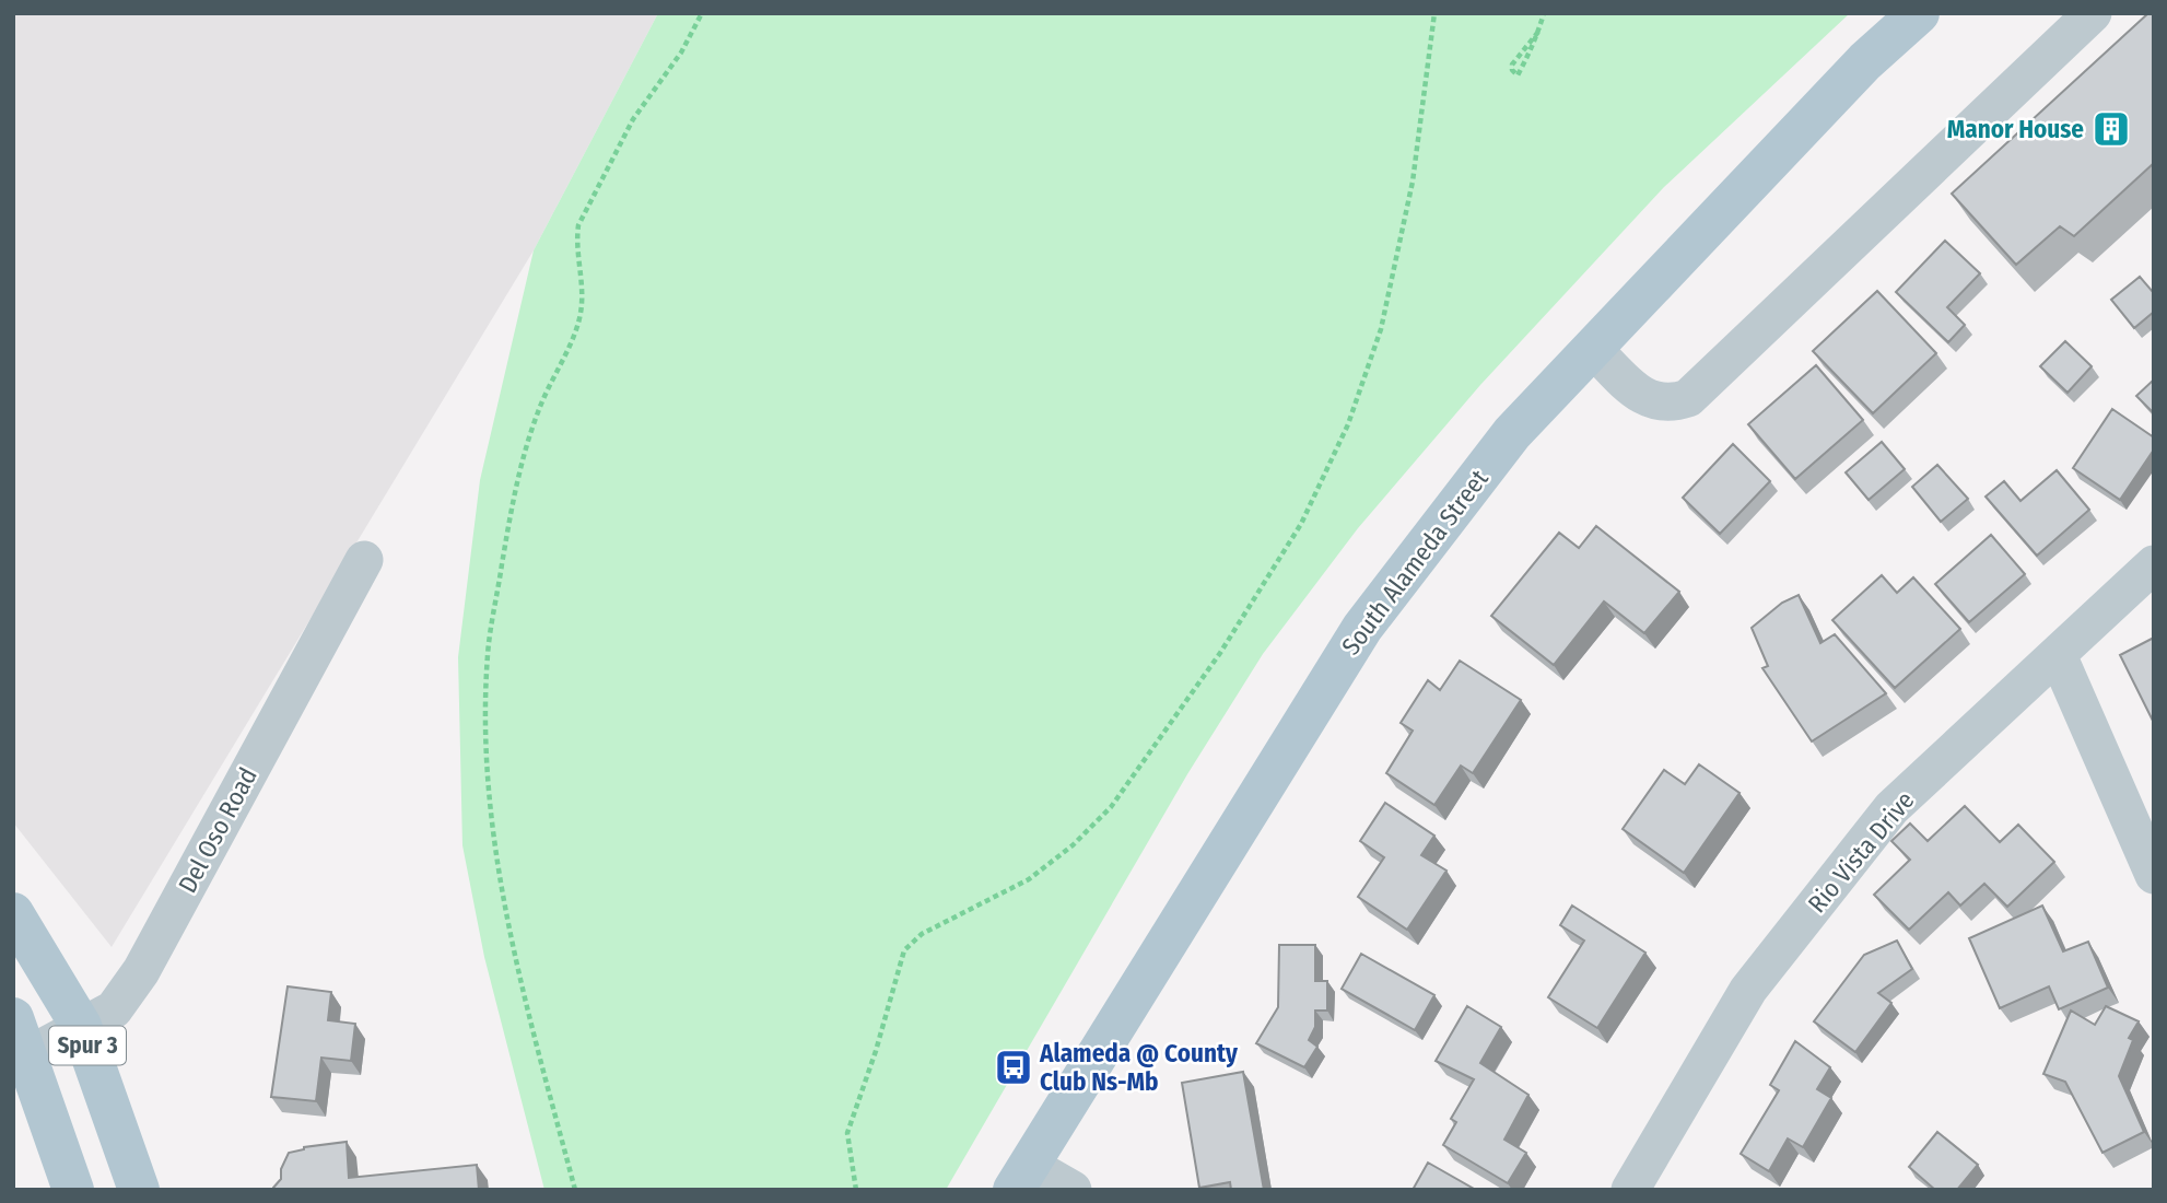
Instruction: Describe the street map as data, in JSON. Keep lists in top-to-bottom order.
{
  "streets": {
    "main road": ["South Alameda Street", "Spur 3"],
    "street": ["Del Oso Road", "Rio Vista Drive"]
  },
  "crossings": [
    ["Del Oso Road", "Spur 3"]
  ],
  "places": {
    "building": ["Manor House"],
    "bus stop": ["Alameda @ County Club Ns-Mb"]
  }
}
